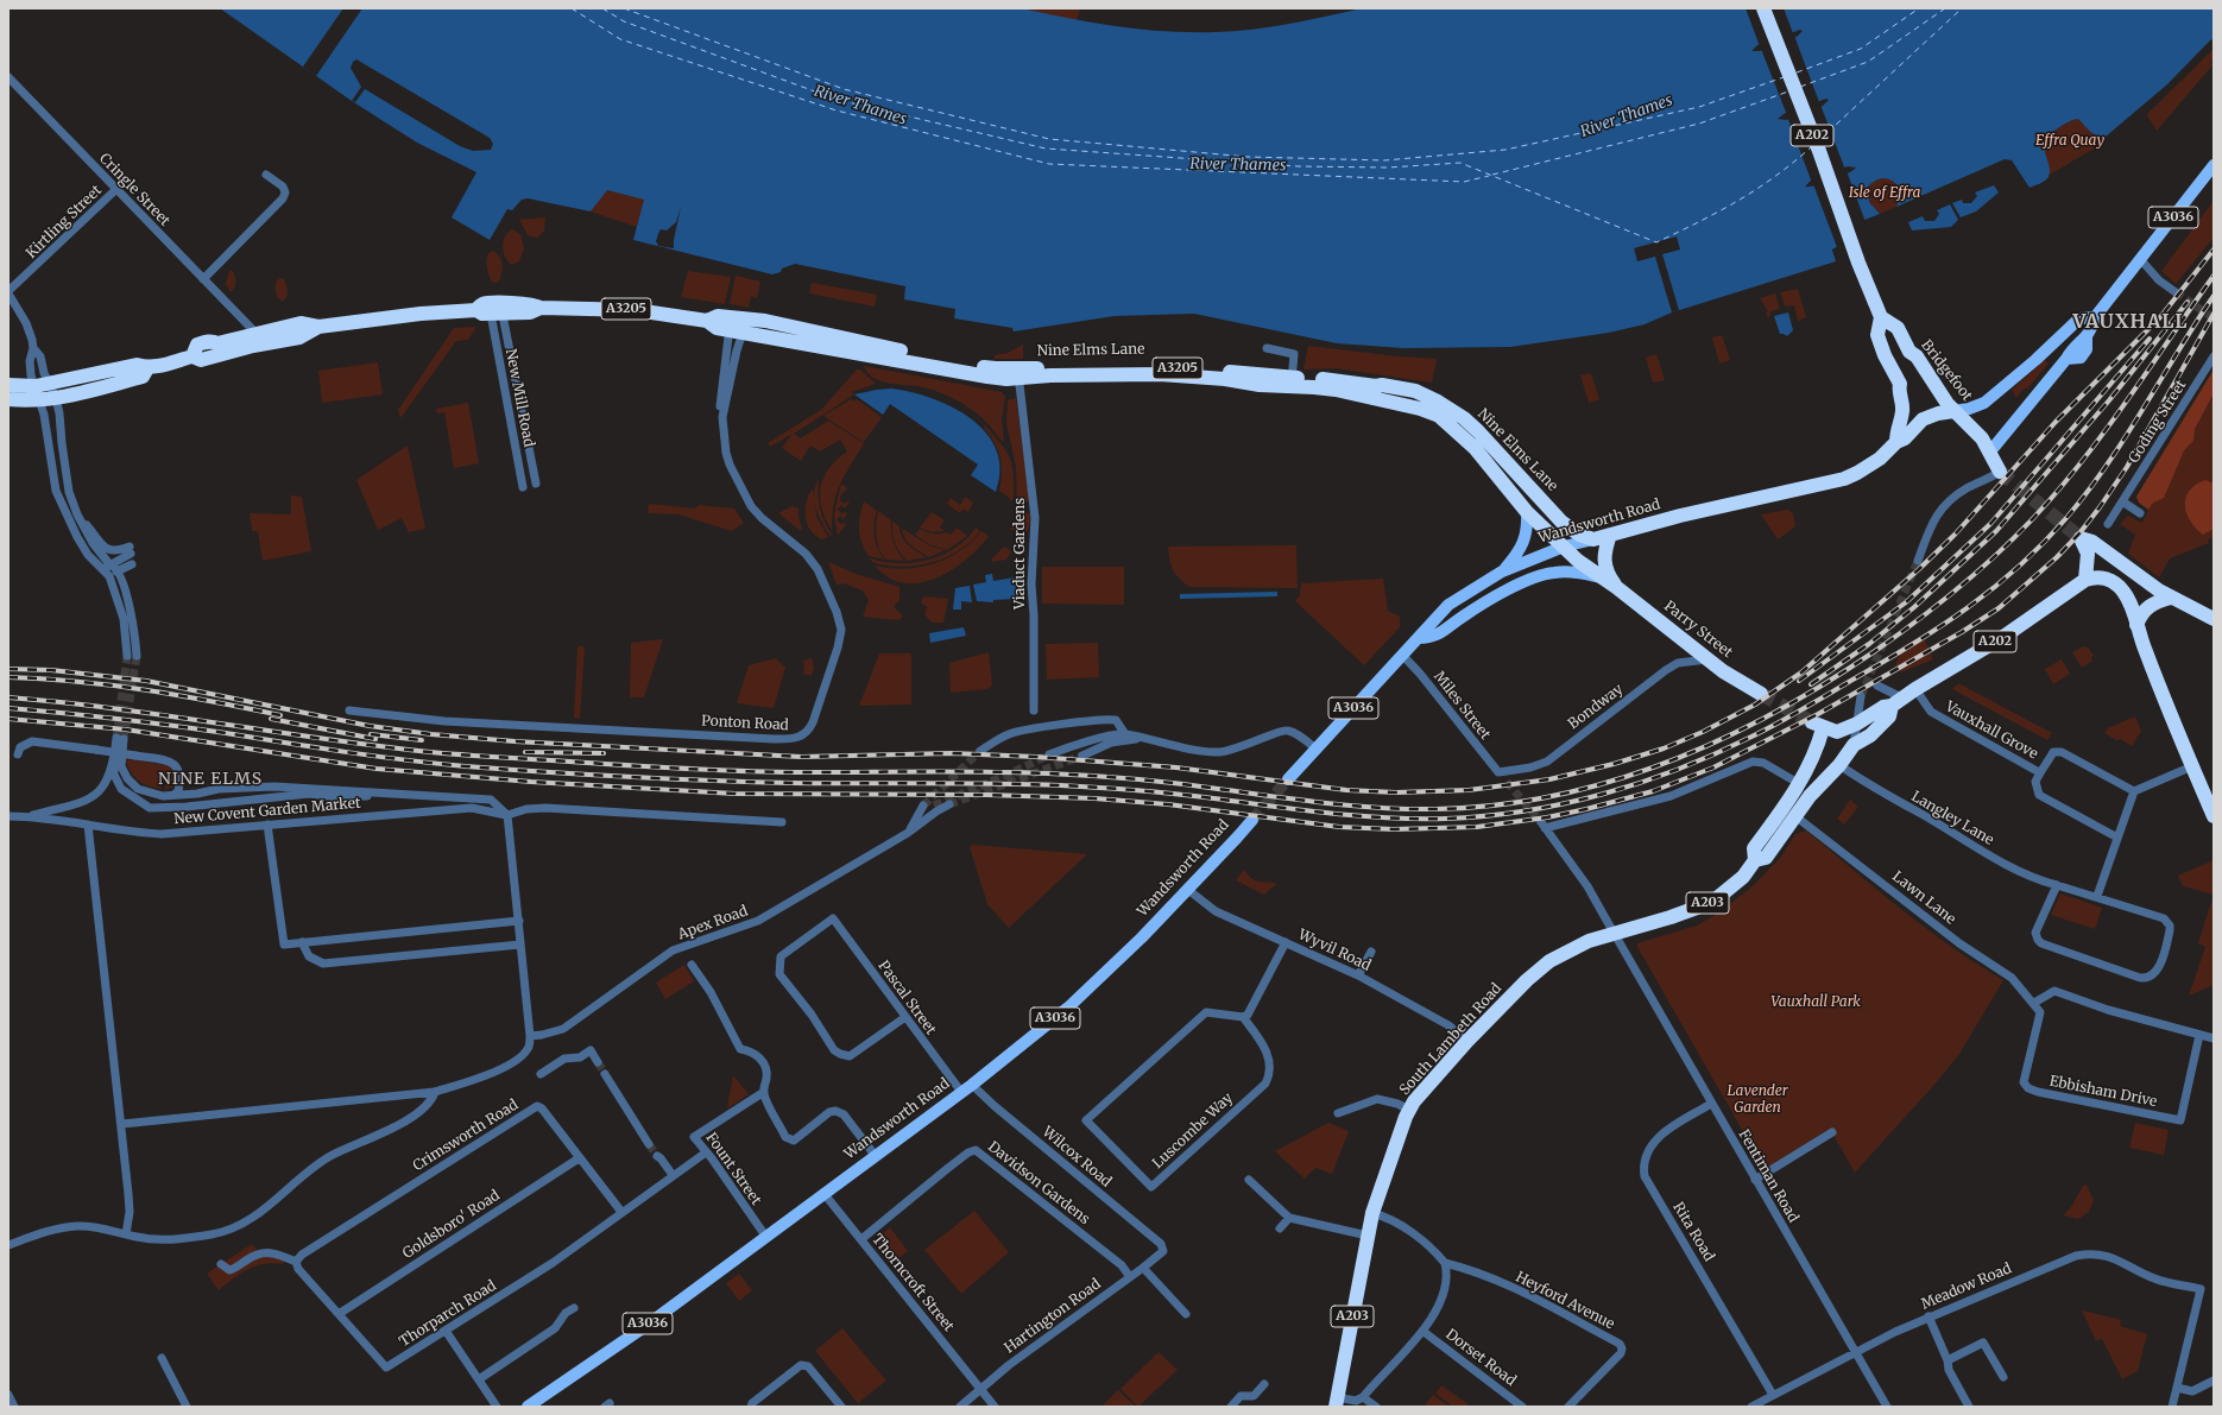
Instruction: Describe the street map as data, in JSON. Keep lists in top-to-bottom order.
{
  "streets": {
    "highway": [
      "A202",
      "A3205",
      "Nine Elms Lane",
      "Bridgefoot",
      "Wandsworth Road",
      "Parry Street",
      "A203",
      "South Lambeth Road"
    ],
    "main road": ["A3036"],
    "street": [
      "Cringle Street",
      "Kirtling Street",
      "New Mill Road",
      "Goding Street",
      "Viaduct Gardens",
      "Miles Street",
      "Bondway",
      "Ponton Road",
      "Vauxhall Grove",
      "New Covent Garden Market",
      "Langley Lane",
      "Lawn Lane",
      "Apex Road",
      "Wyvil Road",
      "Pascal Street",
      "Ebbisham Drive",
      "Luscombe Way",
      "Crimsworth Road",
      "Wilcox Road",
      "Fount Street",
      "Fentiman Road",
      "Davidson Gardens",
      "Goldsboro' Road",
      "Rita Road",
      "Thorncroft Street",
      "Meadow Road",
      "Heyford Avenue",
      "Thorparch Road",
      "Hartington Road",
      "Dorset Road"
    ]
  },
  "crossings": [
    ["Cringle Street", "Kirtling Street"],
    ["Cringle Street", "A3205"],
    ["Cringle Street", "Nine Elms Lane"],
    ["A3036", "Bridgefoot"],
    ["A3036", "Wandsworth Road"],
    ["A3036", "Miles Street"],
    ["A3205", "Nine Elms Lane"],
    ["Nine Elms Lane", "New Mill Road"],
    ["Nine Elms Lane", "Wandsworth Road"],
    ["Nine Elms Lane", "Viaduct Gardens"],
    ["Nine Elms Lane", "Parry Street"],
    ["Nine Elms Lane", "Ponton Road"],
    ["Bridgefoot", "Wandsworth Road"],
    ["Wandsworth Road", "Parry Street"],
    ["Wandsworth Road", "Wyvil Road"],
    ["Wandsworth Road", "Pascal Street"],
    ["Wandsworth Road", "Wilcox Road"],
    ["Wandsworth Road", "Fount Street"],
    ["Wandsworth Road", "Thorncroft Street"],
    ["Parry Street", "Bondway"],
    ["Miles Street", "Bondway"],
    ["Vauxhall Grove", "South Lambeth Road"],
    ["Langley Lane", "South Lambeth Road"],
    ["Lawn Lane", "South Lambeth Road"],
    ["Lawn Lane", "Ebbisham Drive"],
    ["Wyvil Road", "South Lambeth Road"],
    ["South Lambeth Road", "Fentiman Road"],
    ["Crimsworth Road", "Goldsboro' Road"],
    ["Crimsworth Road", "Thorparch Road"],
    ["Wilcox Road", "Hartington Road"],
    ["Fount Street", "Thorparch Road"],
    ["Fentiman Road", "Rita Road"],
    ["Fentiman Road", "Meadow Road"],
    ["Davidson Gardens", "Thorncroft Street"],
    ["Davidson Gardens", "Hartington Road"],
    ["Goldsboro' Road", "Thorparch Road"],
    ["Rita Road", "Meadow Road"],
    ["Thorncroft Street", "Hartington Road"]
  ],
  "districts": ["VAUXHALL", "NINE ELMS"],
  "water": ["River Thames"],
  "parks": [
    "Effra Quay",
    "Isle of Effra",
    "Vauxhall Park",
    "Lavender Garden"
  ]
}
